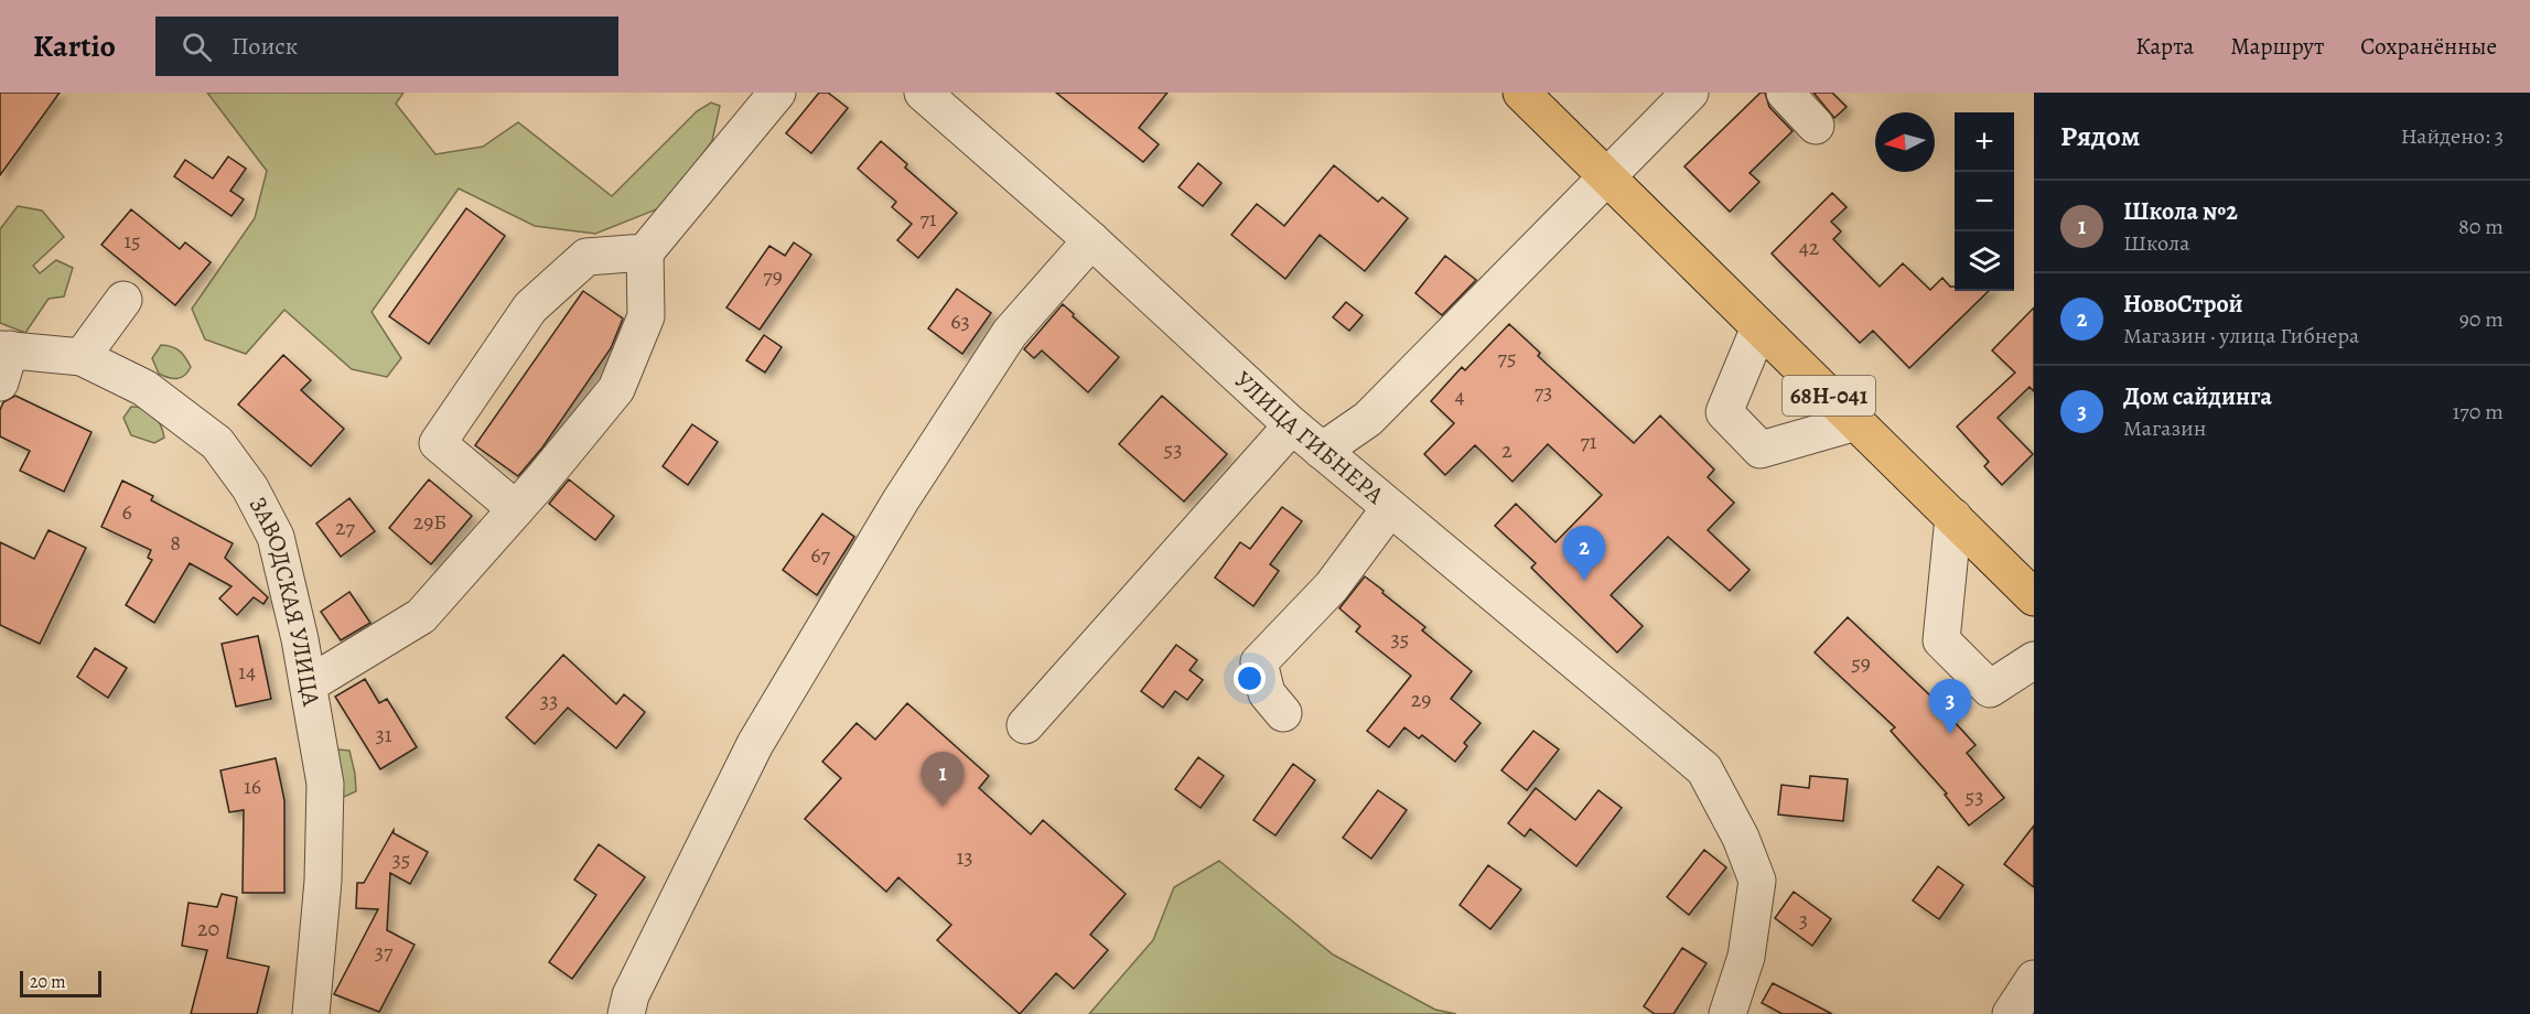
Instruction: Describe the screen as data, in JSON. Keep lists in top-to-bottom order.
{
  "streets": {
    "main road": ["68Н-041"],
    "street": ["УЛИЦА ГИБНЕРА", "ЗАВОДСКАЯ УЛИЦА"]
  },
  "house_numbers": [
    "71",
    "15",
    "42",
    "79",
    "63",
    "75",
    "73",
    "4",
    "71",
    "53",
    "2",
    "6",
    "29Б",
    "27",
    "8",
    "67",
    "35",
    "59",
    "14",
    "29",
    "33",
    "31",
    "16",
    "53",
    "13",
    "35",
    "3",
    "20",
    "37"
  ],
  "scale_bar": "20 m",
  "north": "left",
  "page": {
    "header": "Kartio",
    "search": "Поиск",
    "nav": ["Карта", "Маршрут", "Сохранённые"],
    "heading": ["Рядом", "Найдено: 3"],
    "map_buttons": ["+", "−"],
    "list": [
      {
        "mark": "1",
        "name": "Школа №2",
        "note": "Школа",
        "value": "80 m"
      },
      {
        "mark": "2",
        "name": "НовоСтрой",
        "note": "Магазин · улица Гибнера",
        "value": "90 m"
      },
      {
        "mark": "3",
        "name": "Дом сайдинга",
        "note": "Магазин",
        "value": "170 m"
      }
    ],
    "pins": ["2", "3", "1"],
    "scale": "20 m"
  }
}
